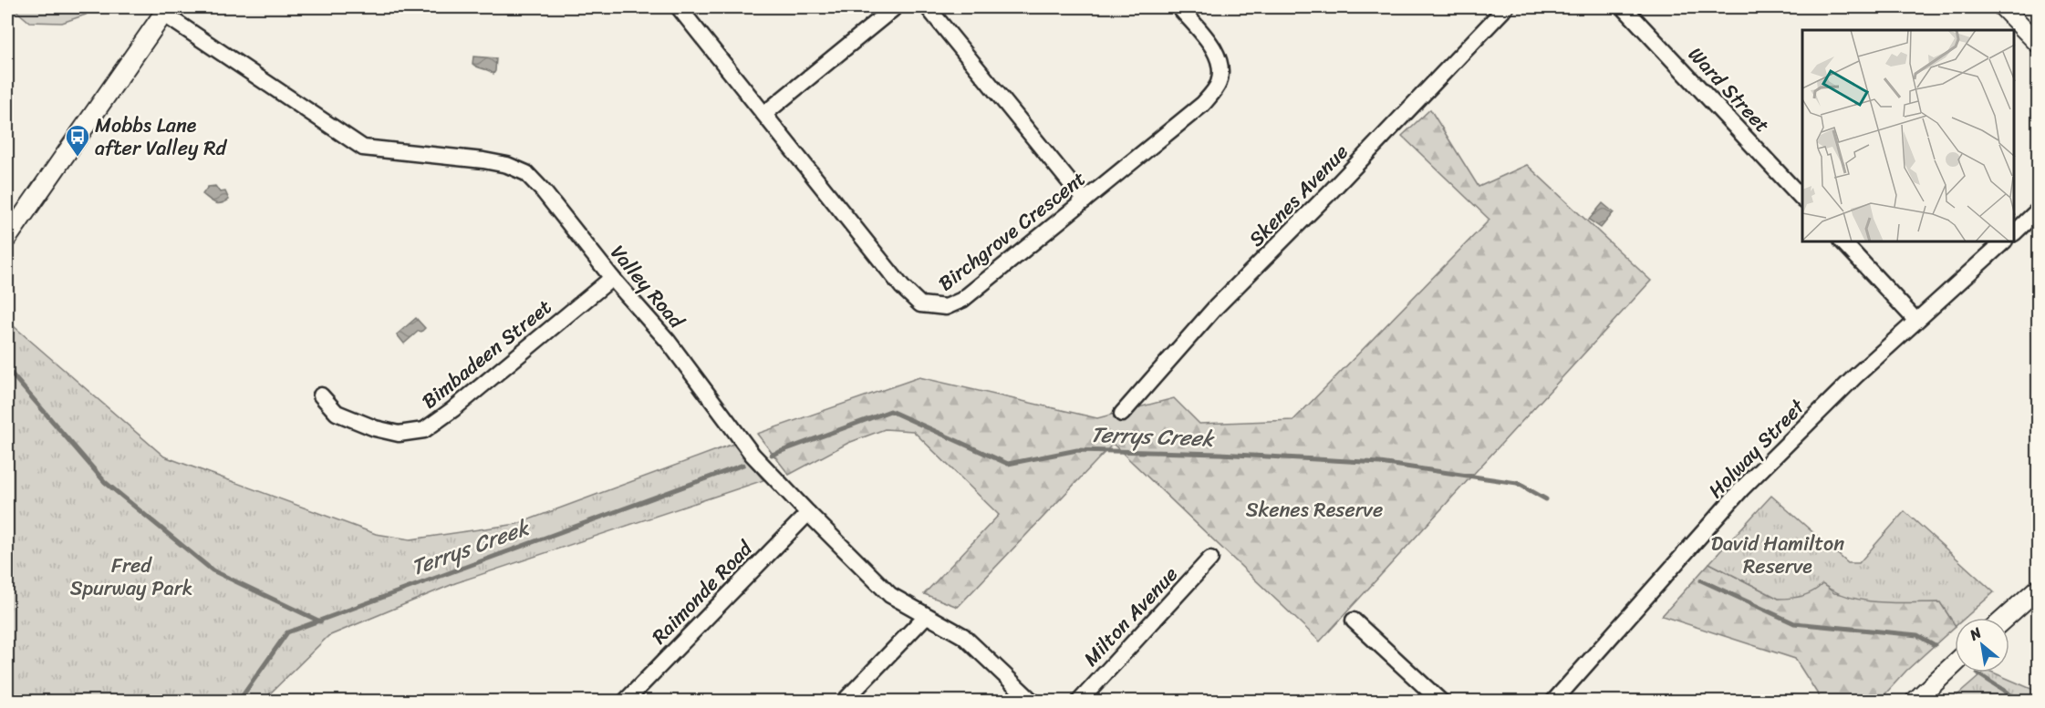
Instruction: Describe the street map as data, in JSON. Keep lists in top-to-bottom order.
{
  "streets": {
    "street": [
      "Ward Street",
      "Skenes Avenue",
      "Birchgrove Crescent",
      "Valley Road",
      "Bimbadeen Street",
      "Holway Street",
      "Raimonde Road",
      "Milton Avenue"
    ]
  },
  "crossings": [
    ["Valley Road", "Bimbadeen Street"],
    ["Valley Road", "Raimonde Road"]
  ],
  "water": ["Terrys Creek"],
  "parks": ["Skenes Reserve", "David Hamilton Reserve", "Fred Spurway Park"],
  "places": {
    "bus stop": ["Mobbs Lane after Valley Rd"]
  },
  "north": "top left"
}
